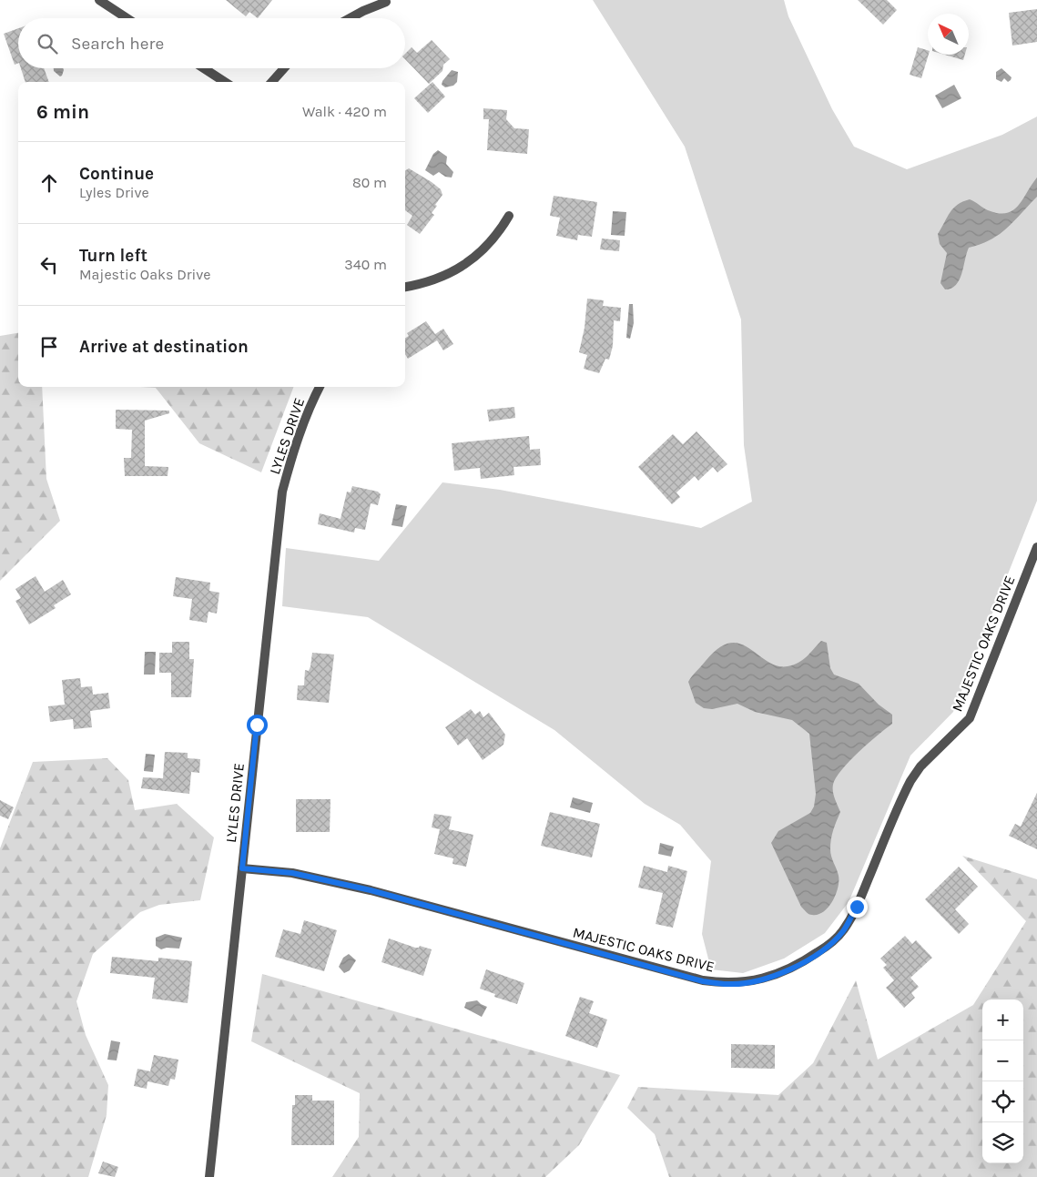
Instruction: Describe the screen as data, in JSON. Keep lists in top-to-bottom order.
{
  "streets": {
    "street": ["LYLES DRIVE", "MAJESTIC OAKS DRIVE"]
  },
  "crossings": [
    ["LYLES DRIVE", "MAJESTIC OAKS DRIVE"]
  ],
  "north": "top left",
  "page": {
    "search": "Search here",
    "heading": ["6 min", "Walk · 420 m"],
    "list": [
      ["Continue", "Lyles Drive", "80 m"],
      ["Turn left", "Majestic Oaks Drive", "340 m"],
      "Arrive at destination"
    ],
    "map_buttons": ["+", "−"]
  }
}
